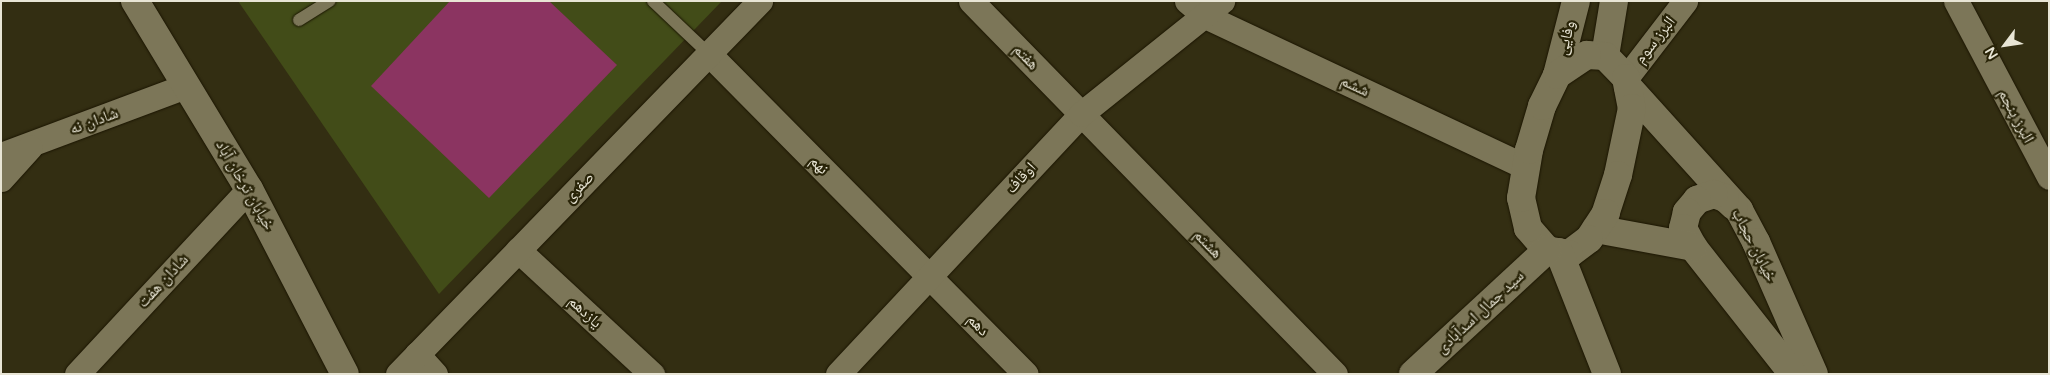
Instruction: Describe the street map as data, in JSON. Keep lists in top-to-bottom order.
{
  "streets": {
    "street": [
      "وفایی",
      "البرز سوم",
      "هفتم",
      "ششم",
      "البرز پنجم",
      "شادان نه",
      "نهم",
      "اوقاف",
      "خیابان ترخان آباد",
      "صفری",
      "هشتم",
      "خیابان حجاب",
      "شادان هفت",
      "یازدهم",
      "سید جمال اسدآبادی",
      "دهم"
    ]
  },
  "crossings": [
    ["وفایی", "ششم"],
    ["وفایی", "سید جمال اسدآبادی"],
    ["البرز سوم", "خیابان حجاب"],
    ["هفتم", "اوقاف"],
    ["هفتم", "هشتم"],
    ["ششم", "اوقاف"],
    ["شادان نه", "خیابان ترخان آباد"],
    ["نهم", "اوقاف"],
    ["نهم", "صفری"],
    ["نهم", "دهم"],
    ["اوقاف", "هشتم"],
    ["اوقاف", "دهم"],
    ["خیابان ترخان آباد", "شادان هفت"],
    ["صفری", "یازدهم"]
  ],
  "north": "bottom left"
}
